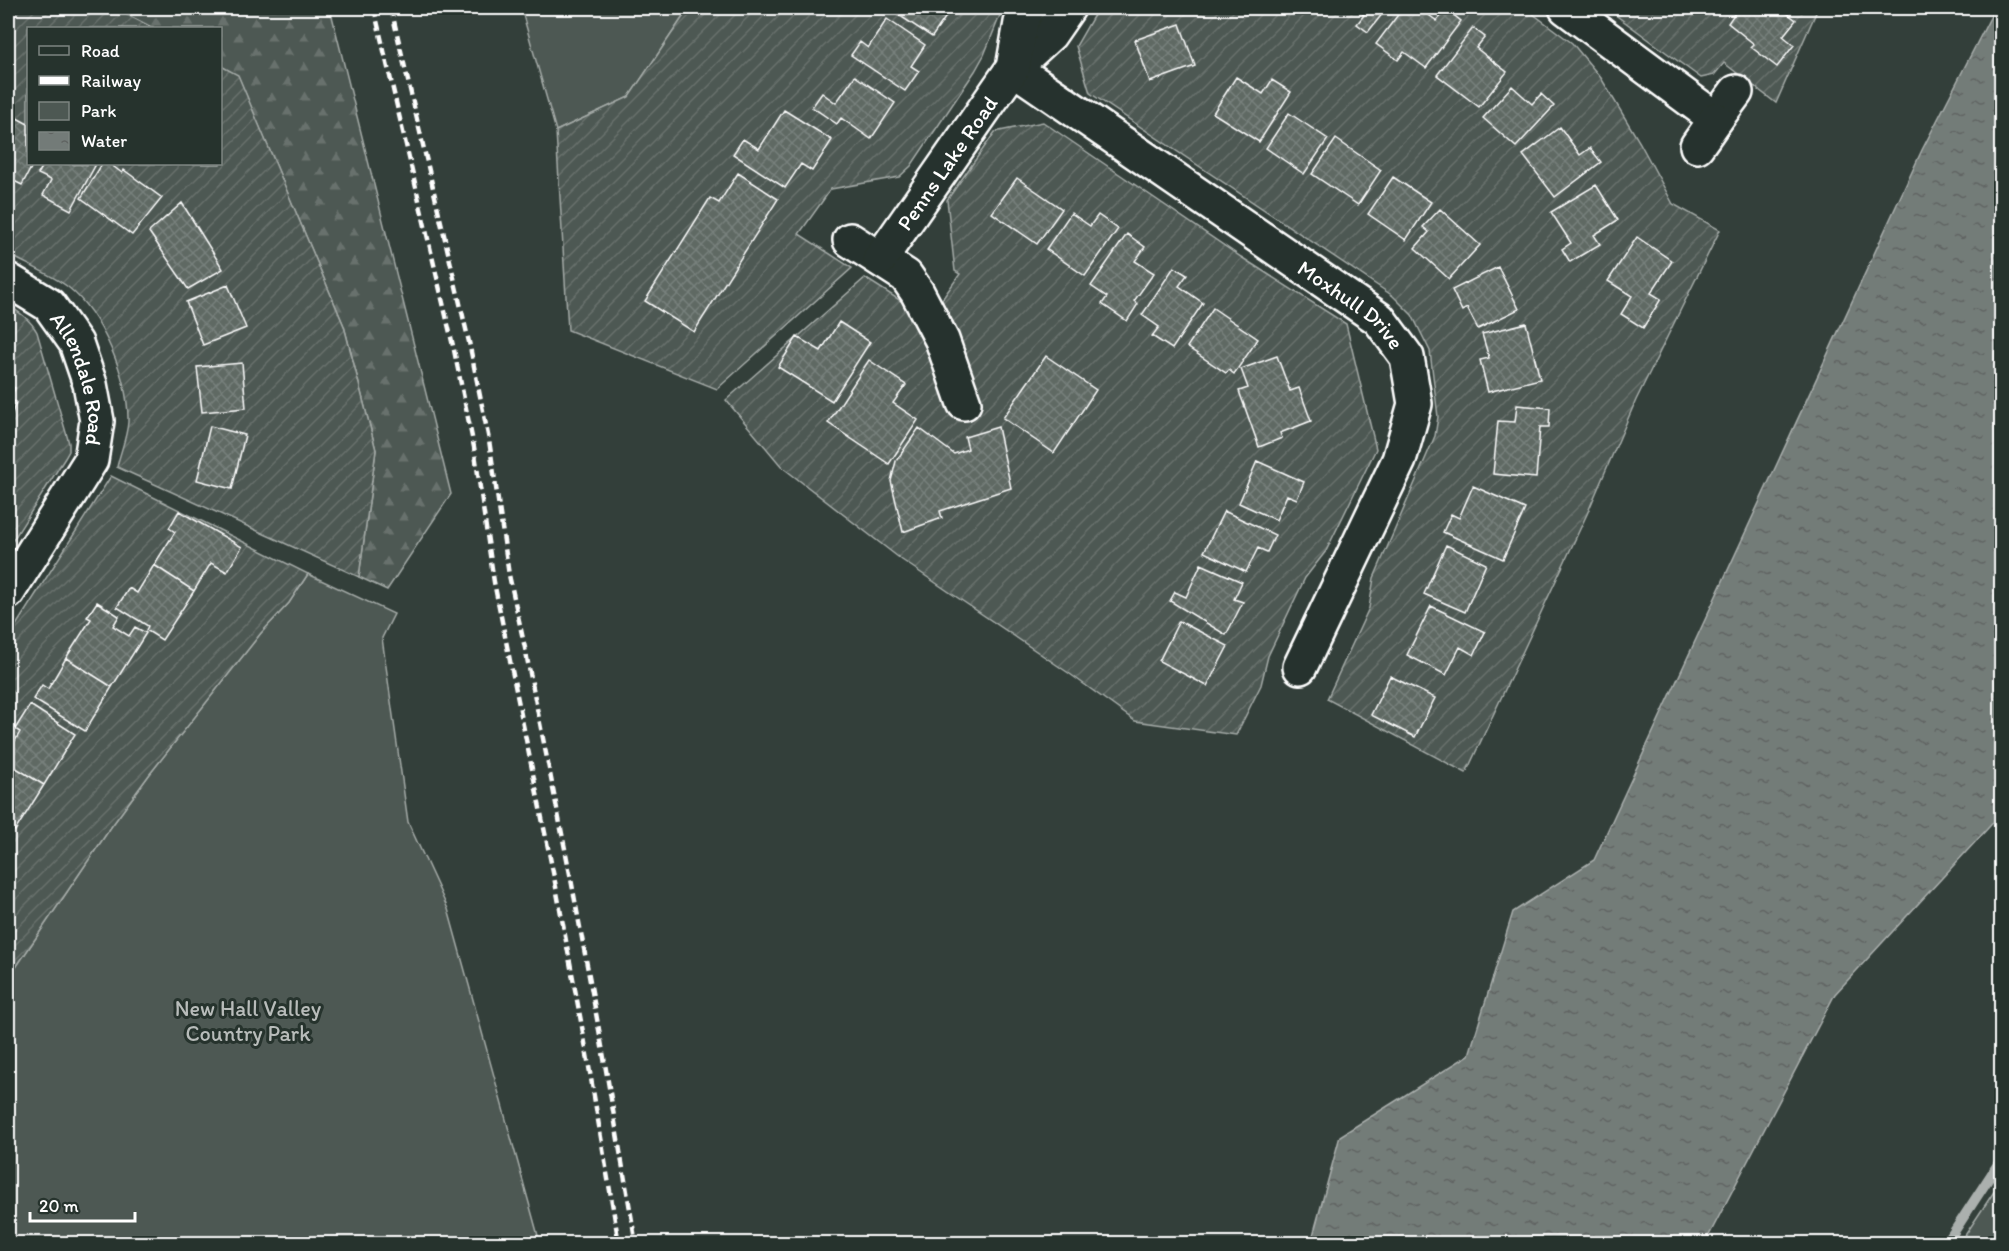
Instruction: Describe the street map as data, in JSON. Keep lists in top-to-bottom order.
{
  "streets": {
    "street": ["Penns Lake Road", "Moxhull Drive", "Allendale Road"]
  },
  "crossings": [
    ["Penns Lake Road", "Moxhull Drive"]
  ],
  "parks": ["New Hall Valley Country Park"],
  "legend": [
    "Road",
    "Railway",
    "Park",
    "Water"
  ],
  "scale_bar": "20 m"
}
